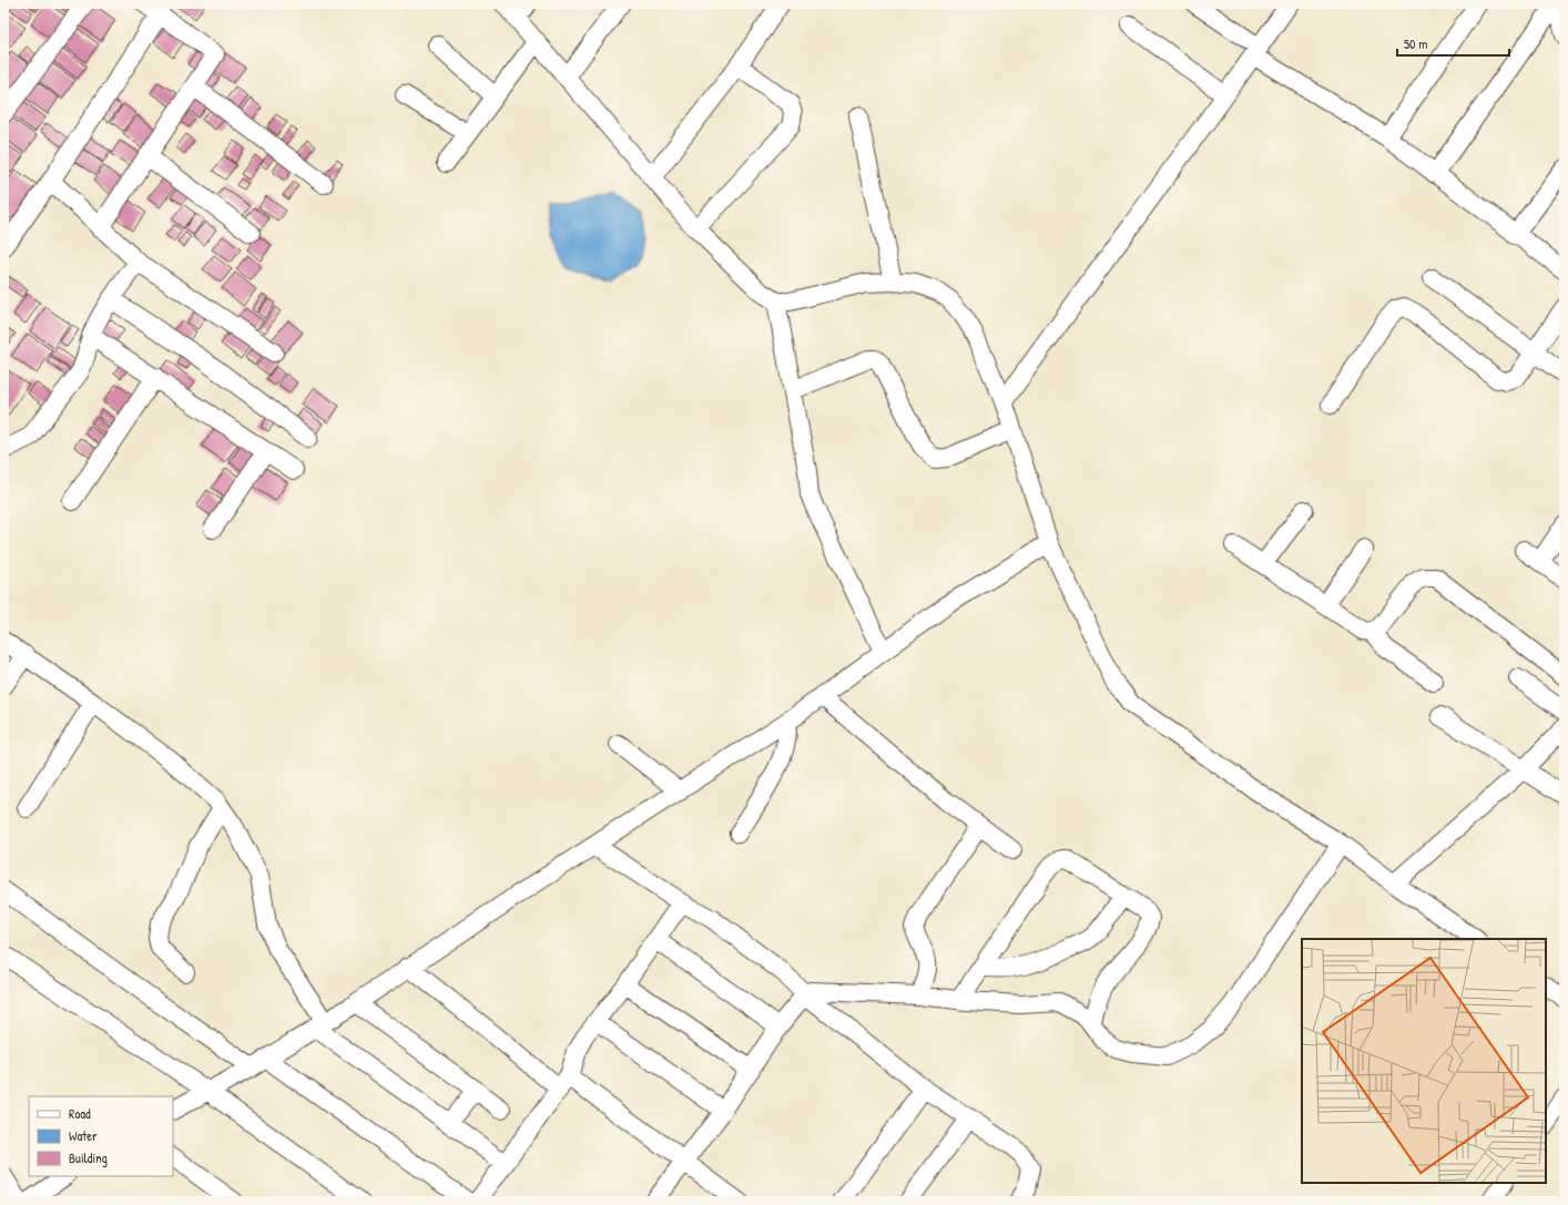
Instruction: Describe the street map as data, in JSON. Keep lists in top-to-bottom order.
{
  "legend": ["Road", "Water", "Building"],
  "scale_bar": "50 m"
}
